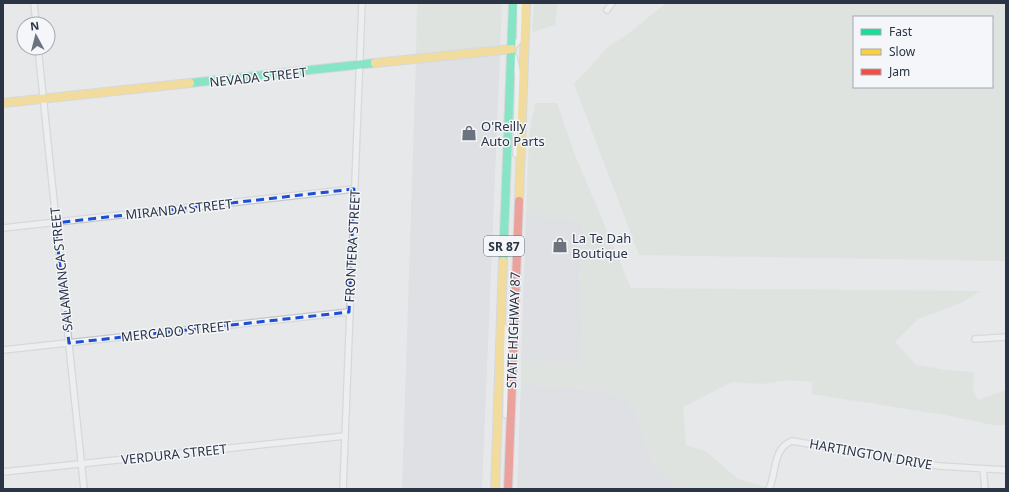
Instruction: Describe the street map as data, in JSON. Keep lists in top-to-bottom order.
{
  "streets": {
    "main road": ["NEVADA STREET", "SR 87", "STATE HIGHWAY 87"],
    "street": [
      "MIRANDA STREET",
      "FRONTERA STREET",
      "SALAMANCA STREET",
      "MERCADO STREET",
      "VERDURA STREET",
      "HARTINGTON DRIVE"
    ]
  },
  "crossings": [
    ["NEVADA STREET", "FRONTERA STREET"],
    ["NEVADA STREET", "SR 87"],
    ["NEVADA STREET", "SALAMANCA STREET"],
    ["MIRANDA STREET", "FRONTERA STREET"],
    ["MIRANDA STREET", "SALAMANCA STREET"],
    ["FRONTERA STREET", "MERCADO STREET"],
    ["FRONTERA STREET", "VERDURA STREET"],
    ["SALAMANCA STREET", "MERCADO STREET"],
    ["SALAMANCA STREET", "VERDURA STREET"]
  ],
  "places": {
    "shop": ["O'Reilly Auto Parts", "La Te Dah Boutique"]
  },
  "legend": ["Fast", "Slow", "Jam"],
  "north": "top"
}
